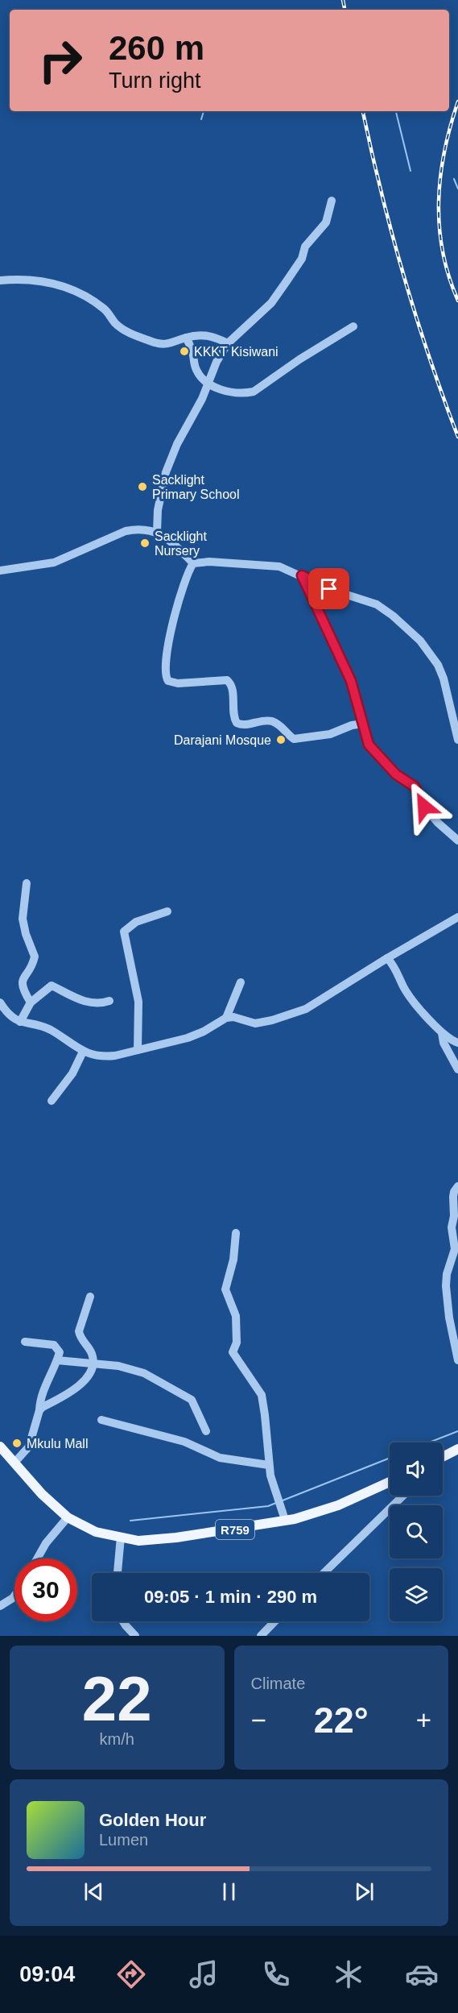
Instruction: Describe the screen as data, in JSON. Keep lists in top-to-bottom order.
{
  "streets": {
    "main road": ["R759"]
  },
  "places": [
    "KKKT Kisiwani",
    "Sacklight Primary School",
    "Sacklight Nursery",
    "Darajani Mosque",
    "Mkulu Mall"
  ],
  "page": {
    "turn": ["260 m", "Turn right"],
    "limit": "30",
    "trip": "09:05 · 1 min · 290 m",
    "tile": [
      ["22", "km/h"],
      "Climate"
    ],
    "heat": ["−", "22°", "+"],
    "song": ["Golden Hour", "Lumen"],
    "tabs": "09:04"
  }
}
